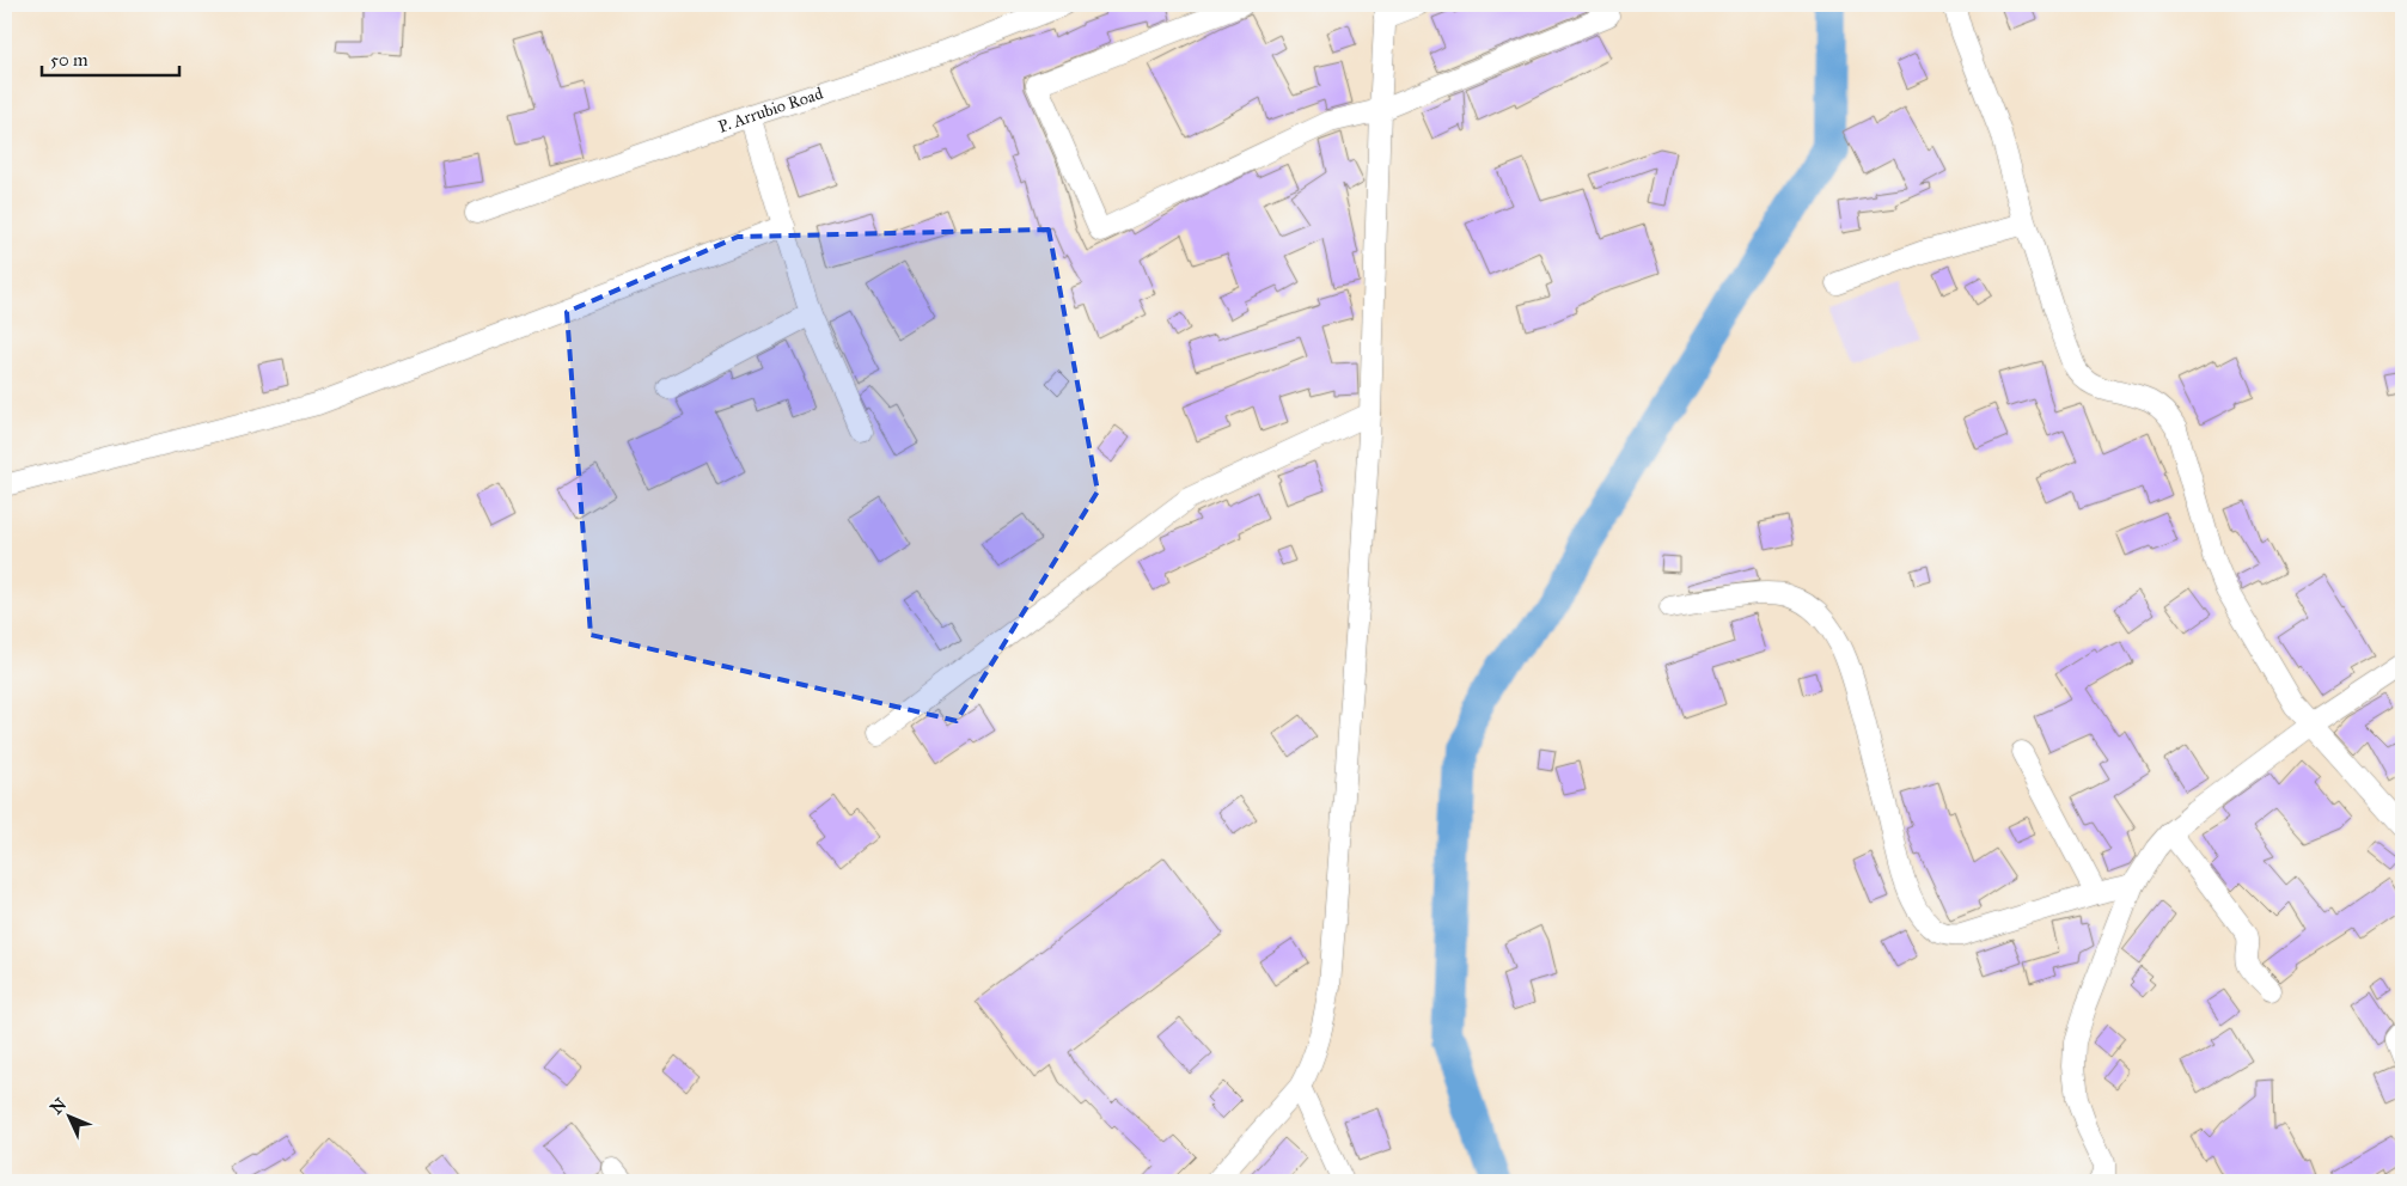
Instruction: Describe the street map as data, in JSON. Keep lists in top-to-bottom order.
{
  "streets": {
    "street": ["P. Arrubio Road"]
  },
  "scale_bar": "50 m",
  "north": "top left"
}
